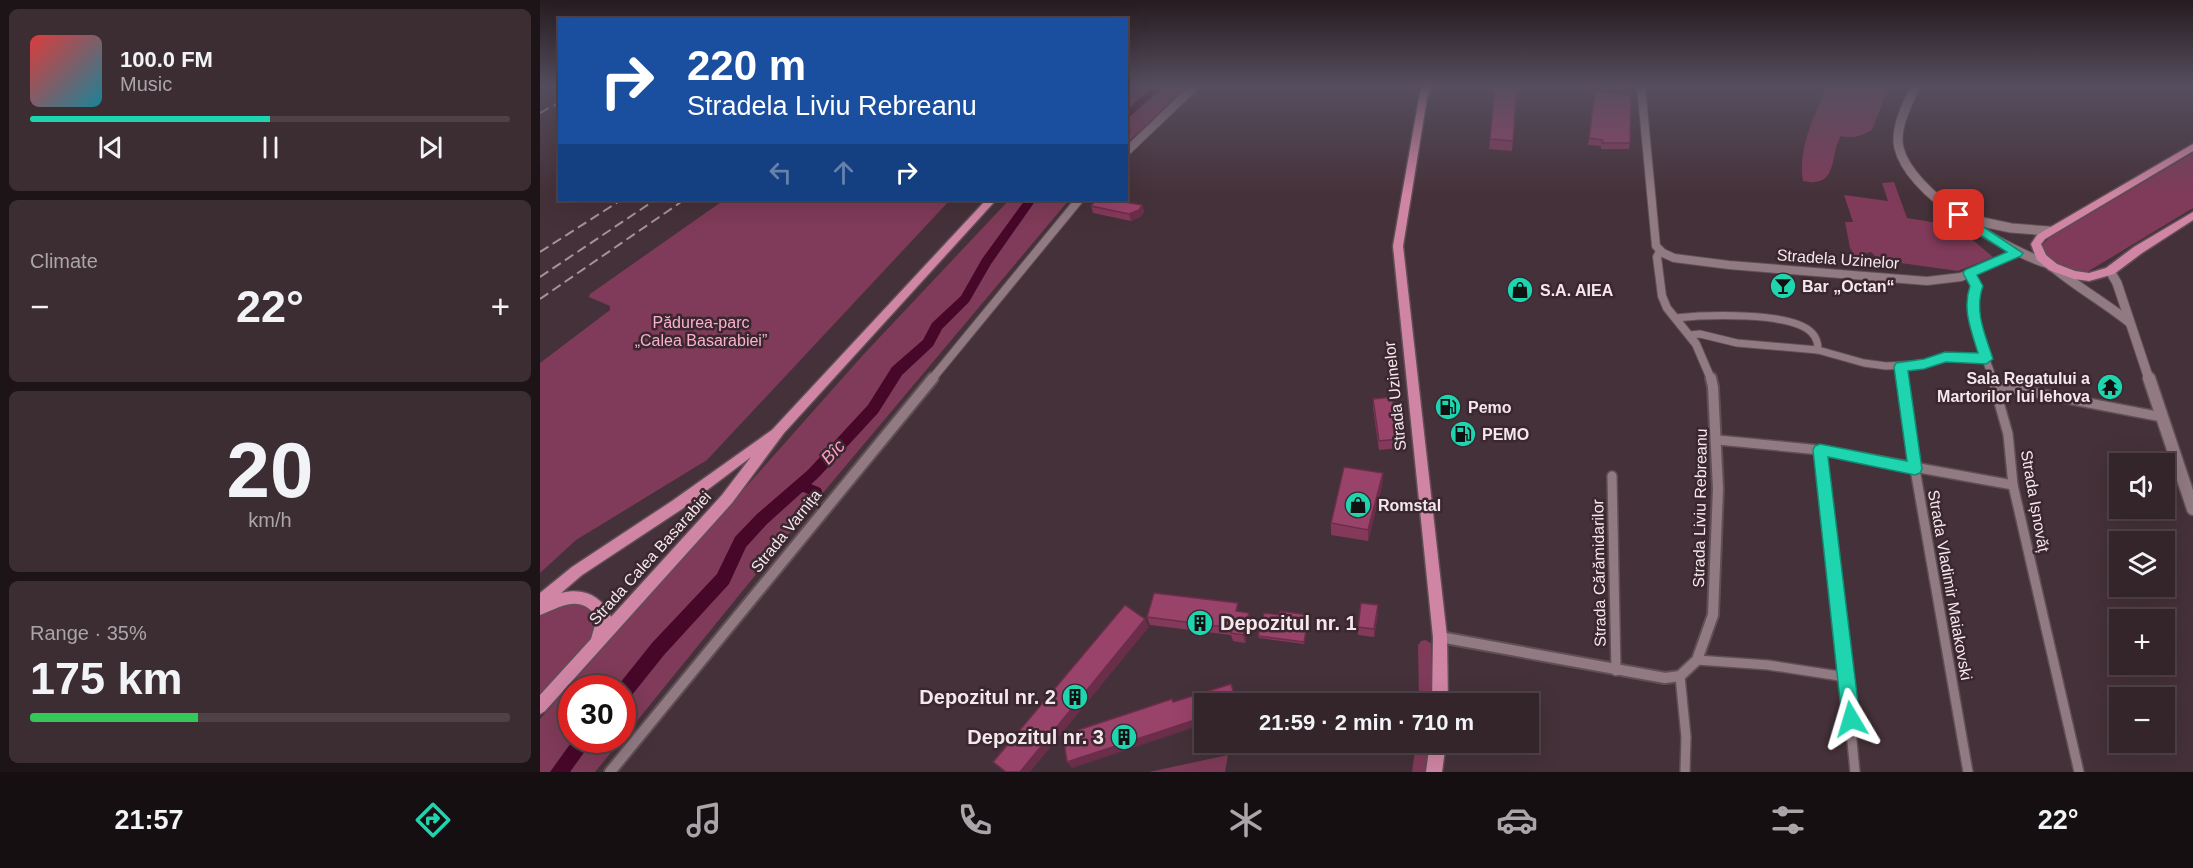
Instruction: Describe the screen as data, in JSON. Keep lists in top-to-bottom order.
{
  "streets": {
    "main road": ["Strada Uzinelor", "Strada Calea Basarabiei"],
    "street": [
      "Stradela Uzinelor",
      "Strada Ișnovăț",
      "Strada Liviu Rebreanu",
      "Strada Varnița",
      "Strada Cărămidarilor",
      "Strada Vladimir Maiakovski"
    ]
  },
  "crossings": [
    ["Stradela Uzinelor", "Strada Ișnovăț"],
    ["Stradela Uzinelor", "Strada Liviu Rebreanu"]
  ],
  "water": ["Bîc"],
  "parks": ["Pădurea-parc „Calea Basarabiei”"],
  "places": {
    "bar": ["Bar „Octan“"],
    "shop": ["S.A. AIEA", "Romstal"],
    "temple": ["Sala Regatului a Martorilor lui Iehova"],
    "fuel station": ["Pemo", "PEMO"],
    "building": ["Depozitul nr. 1", "Depozitul nr. 2", "Depozitul nr. 3"]
  },
  "page": {
    "turn": ["220 m", "Stradela Liviu Rebreanu"],
    "song": ["100.0 FM", "Music"],
    "tile": [
      "Climate",
      ["20", "km/h"],
      ["Range · 35%", "175 km"]
    ],
    "heat": ["−", "22°", "+"],
    "map_buttons": ["+", "−"],
    "limit": "30",
    "trip": "21:59 · 2 min · 710 m",
    "tabs": ["21:57", "22°"]
  }
}
